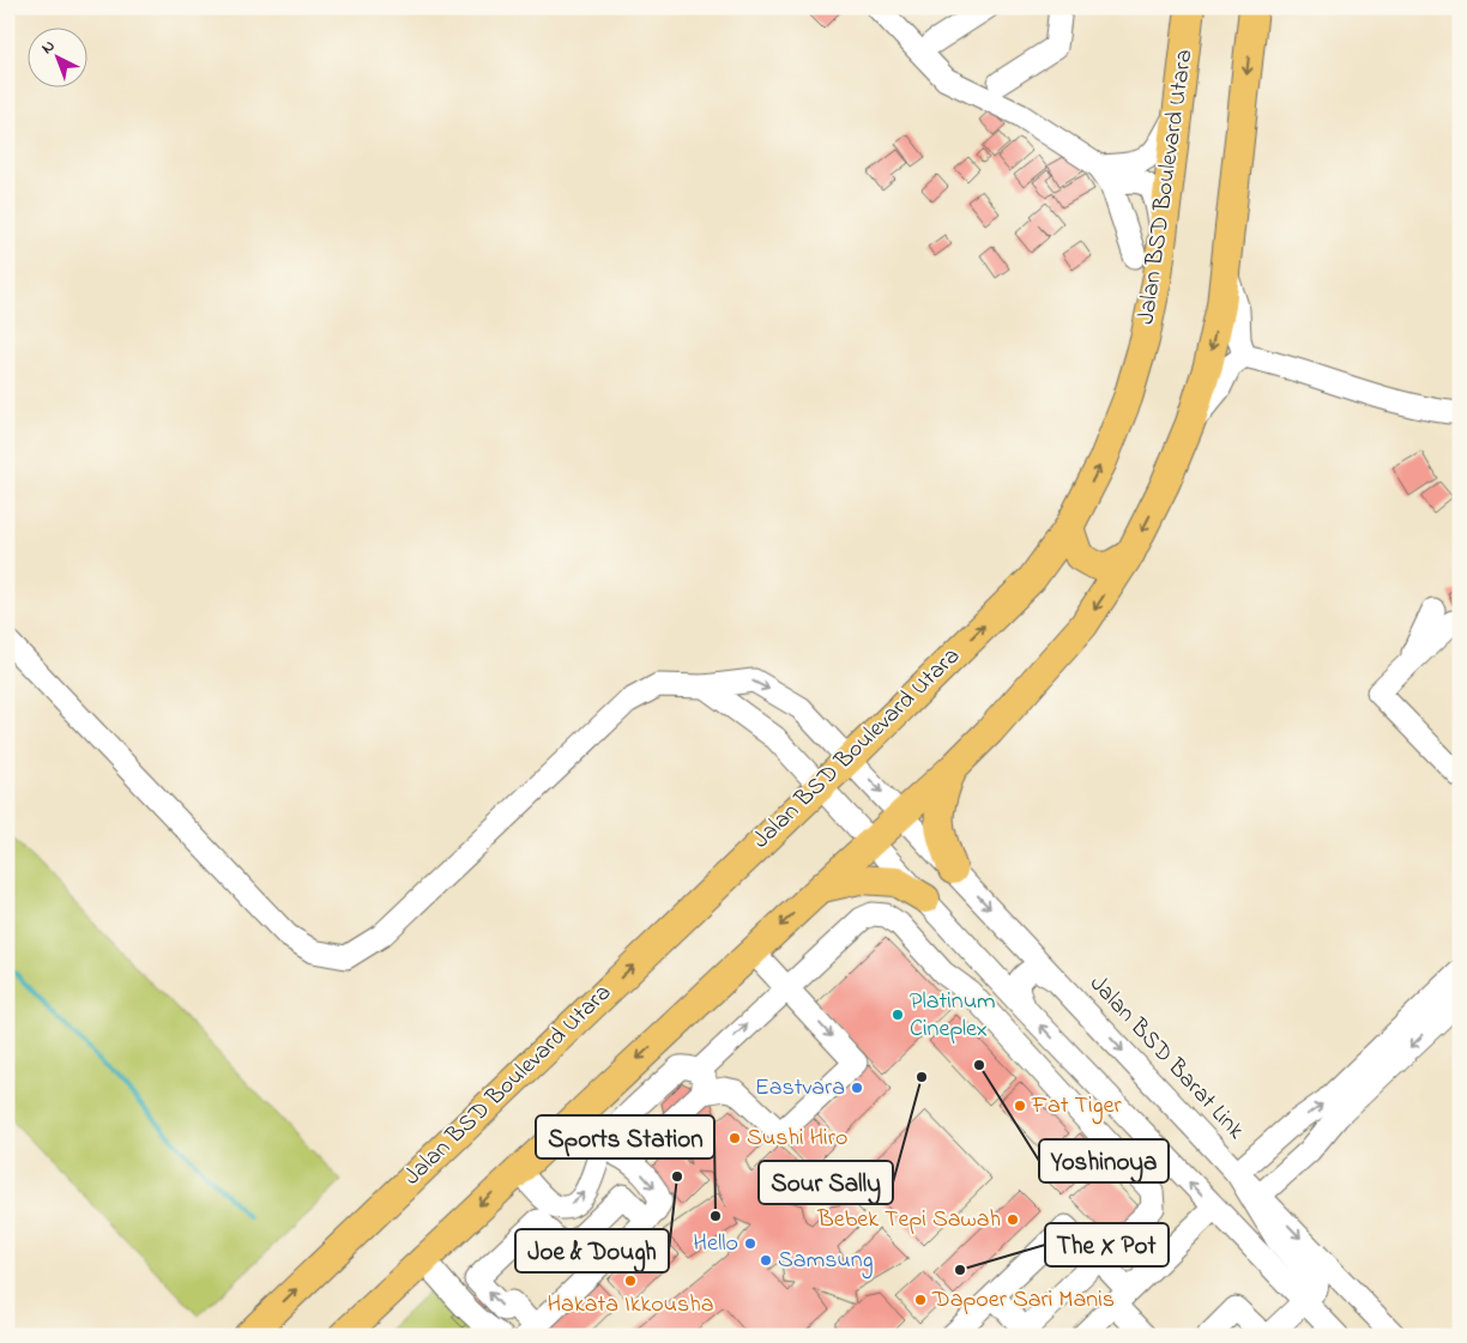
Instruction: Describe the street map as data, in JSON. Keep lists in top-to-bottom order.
{
  "streets": {
    "main road": ["Jalan BSD Boulevard Utara"],
    "street": ["Jalan BSD Barat Link"]
  },
  "crossings": [
    ["Jalan BSD Boulevard Utara", "Jalan BSD Barat Link"]
  ],
  "places": [
    "Platinum Cineplex",
    "Yoshinoya",
    "Sour Sally",
    "Eastvara",
    "Fat Tiger",
    "Sushi Hiro",
    "Joe & Dough",
    "Sports Station",
    "Bebek Tepi Sawah",
    "Hello",
    "Samsung",
    "The X Pot",
    "Hakata Ikkousha",
    "Dapoer Sari Manis"
  ],
  "north": "top left"
}
